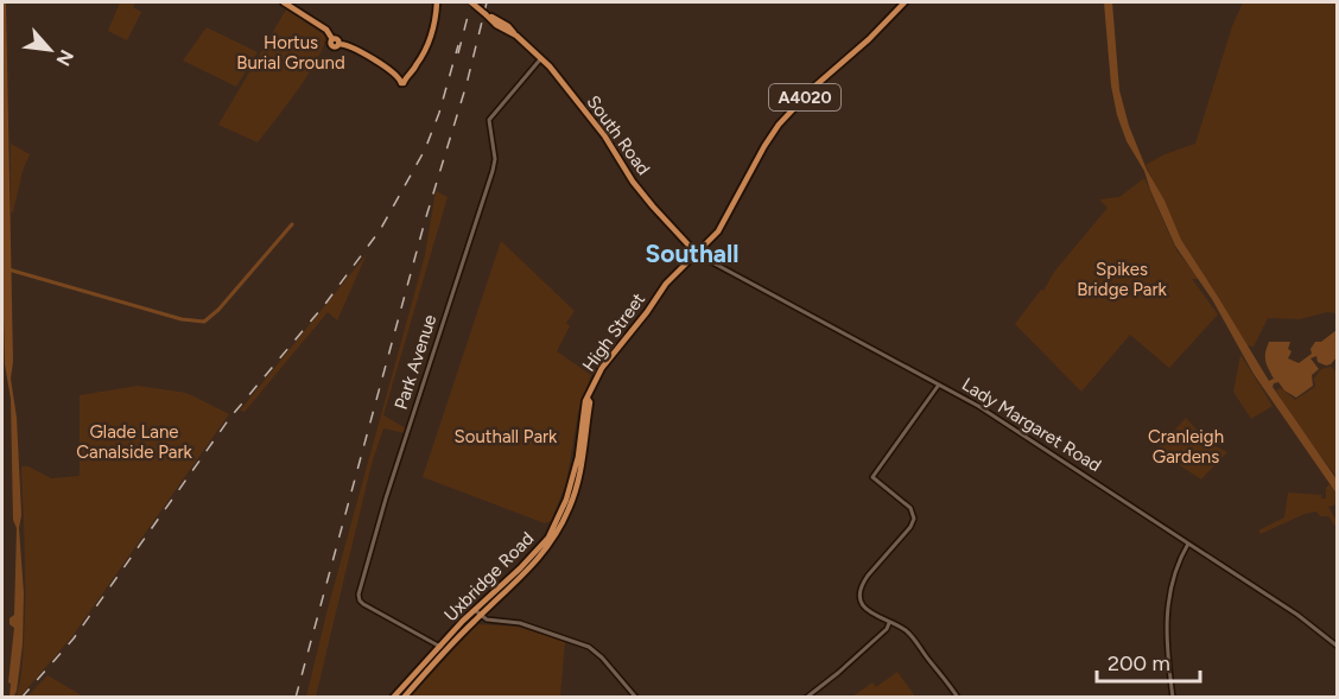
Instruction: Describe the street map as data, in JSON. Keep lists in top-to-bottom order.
{
  "streets": {
    "main road": [
      "A4020",
      "South Road",
      "High Street",
      "Uxbridge Road"
    ],
    "street": ["Park Avenue", "Lady Margaret Road"]
  },
  "crossings": [
    ["A4020", "South Road"],
    ["A4020", "High Street"],
    ["A4020", "Lady Margaret Road"],
    ["South Road", "High Street"],
    ["South Road", "Park Avenue"],
    ["South Road", "Lady Margaret Road"],
    ["High Street", "Lady Margaret Road"],
    ["High Street", "Uxbridge Road"],
    ["Park Avenue", "Uxbridge Road"]
  ],
  "districts": ["Southall"],
  "parks": [
    "Hortus Burial Ground",
    "Spikes Bridge Park",
    "Glade Lane Canalside Park",
    "Southall Park",
    "Cranleigh Gardens"
  ],
  "scale_bar": "200 m",
  "north": "bottom right"
}
